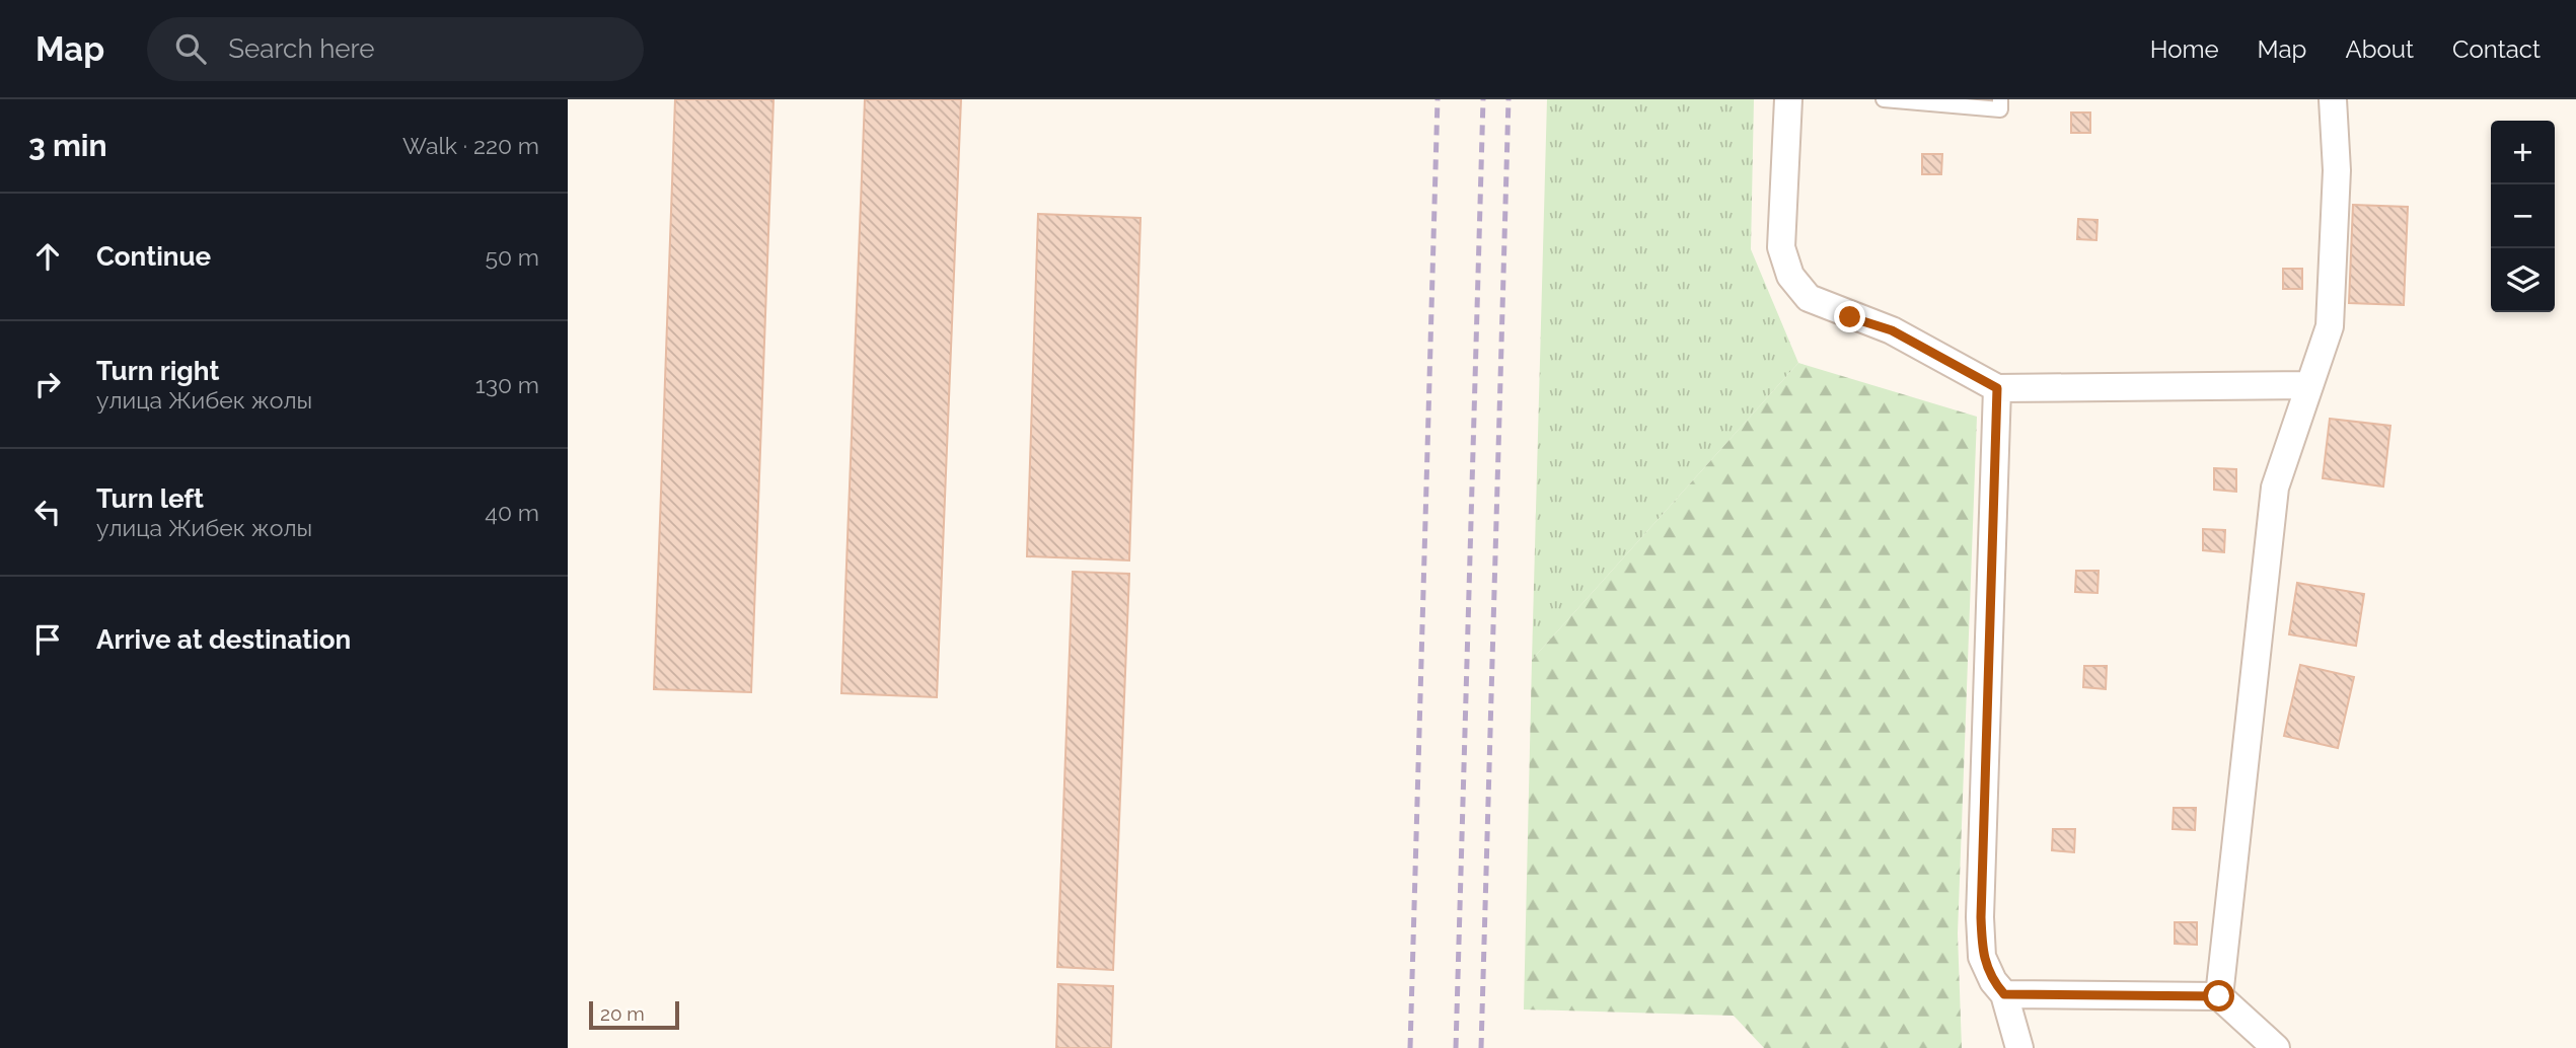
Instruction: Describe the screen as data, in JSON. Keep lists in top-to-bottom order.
{
  "scale_bar": "20 m",
  "page": {
    "header": "Map",
    "search": "Search here",
    "nav": [
      "Home",
      "Map",
      "About",
      "Contact"
    ],
    "heading": ["3 min", "Walk · 220 m"],
    "map_buttons": ["+", "−"],
    "list": [
      ["Continue", "50 m"],
      ["Turn right", "улица Жибек жолы", "130 m"],
      ["Turn left", "улица Жибек жолы", "40 m"],
      "Arrive at destination"
    ],
    "scale": "20 m"
  }
}
